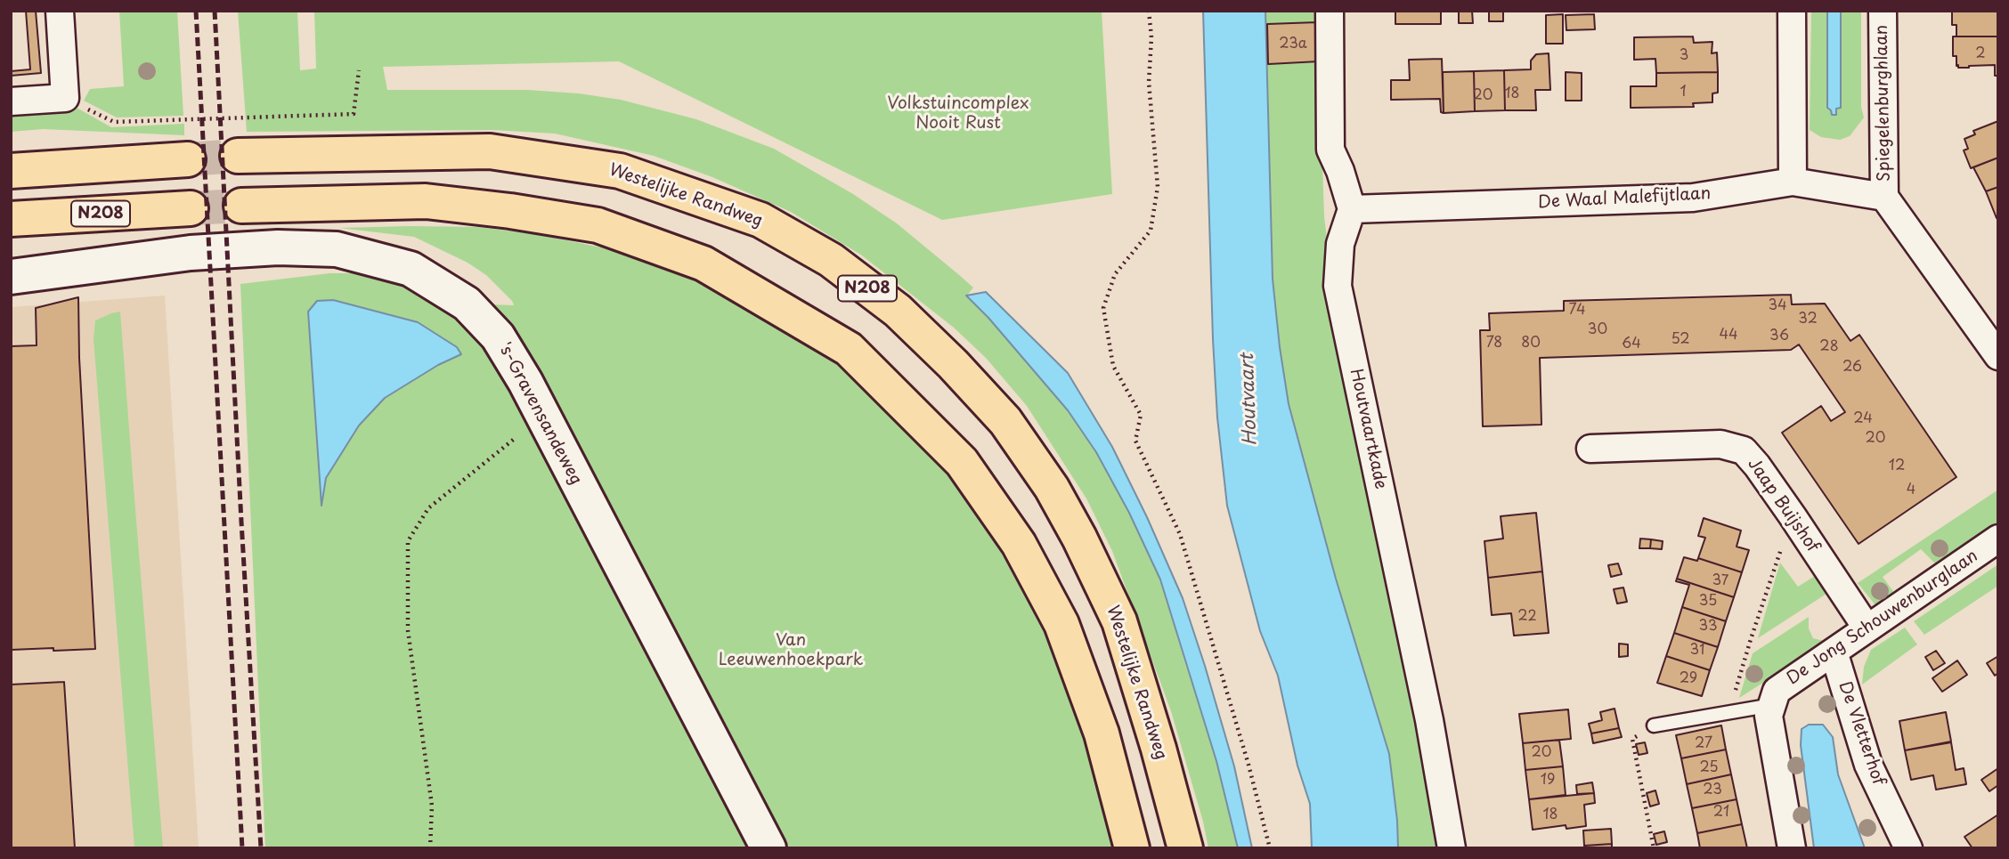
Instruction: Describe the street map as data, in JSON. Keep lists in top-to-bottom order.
{
  "streets": {
    "main road": ["Westelijke Randweg", "N208"],
    "street": [
      "Spiegelenburghlaan",
      "De Waal Malefijtlaan",
      "'s-Gravensandeweg",
      "Houtvaartkade",
      "Jaap Buijshof",
      "De Jong Schouwenburglaan",
      "De Vletterhof"
    ]
  },
  "crossings": [
    ["Spiegelenburghlaan", "De Waal Malefijtlaan"],
    ["De Waal Malefijtlaan", "Houtvaartkade"],
    ["Jaap Buijshof", "De Jong Schouwenburglaan"],
    ["De Jong Schouwenburglaan", "De Vletterhof"]
  ],
  "water": ["Houtvaart"],
  "parks": ["Volkstuincomplex Nooit Rust", "Van Leeuwenhoekpark"],
  "house_numbers": [
    "23a",
    "2",
    "3",
    "1",
    "18",
    "20",
    "34",
    "74",
    "32",
    "30",
    "44",
    "36",
    "52",
    "78",
    "80",
    "64",
    "28",
    "26",
    "24",
    "20",
    "12",
    "4",
    "37",
    "35",
    "22",
    "33",
    "31",
    "29",
    "27",
    "20",
    "25",
    "19",
    "23",
    "21",
    "18"
  ]
}
